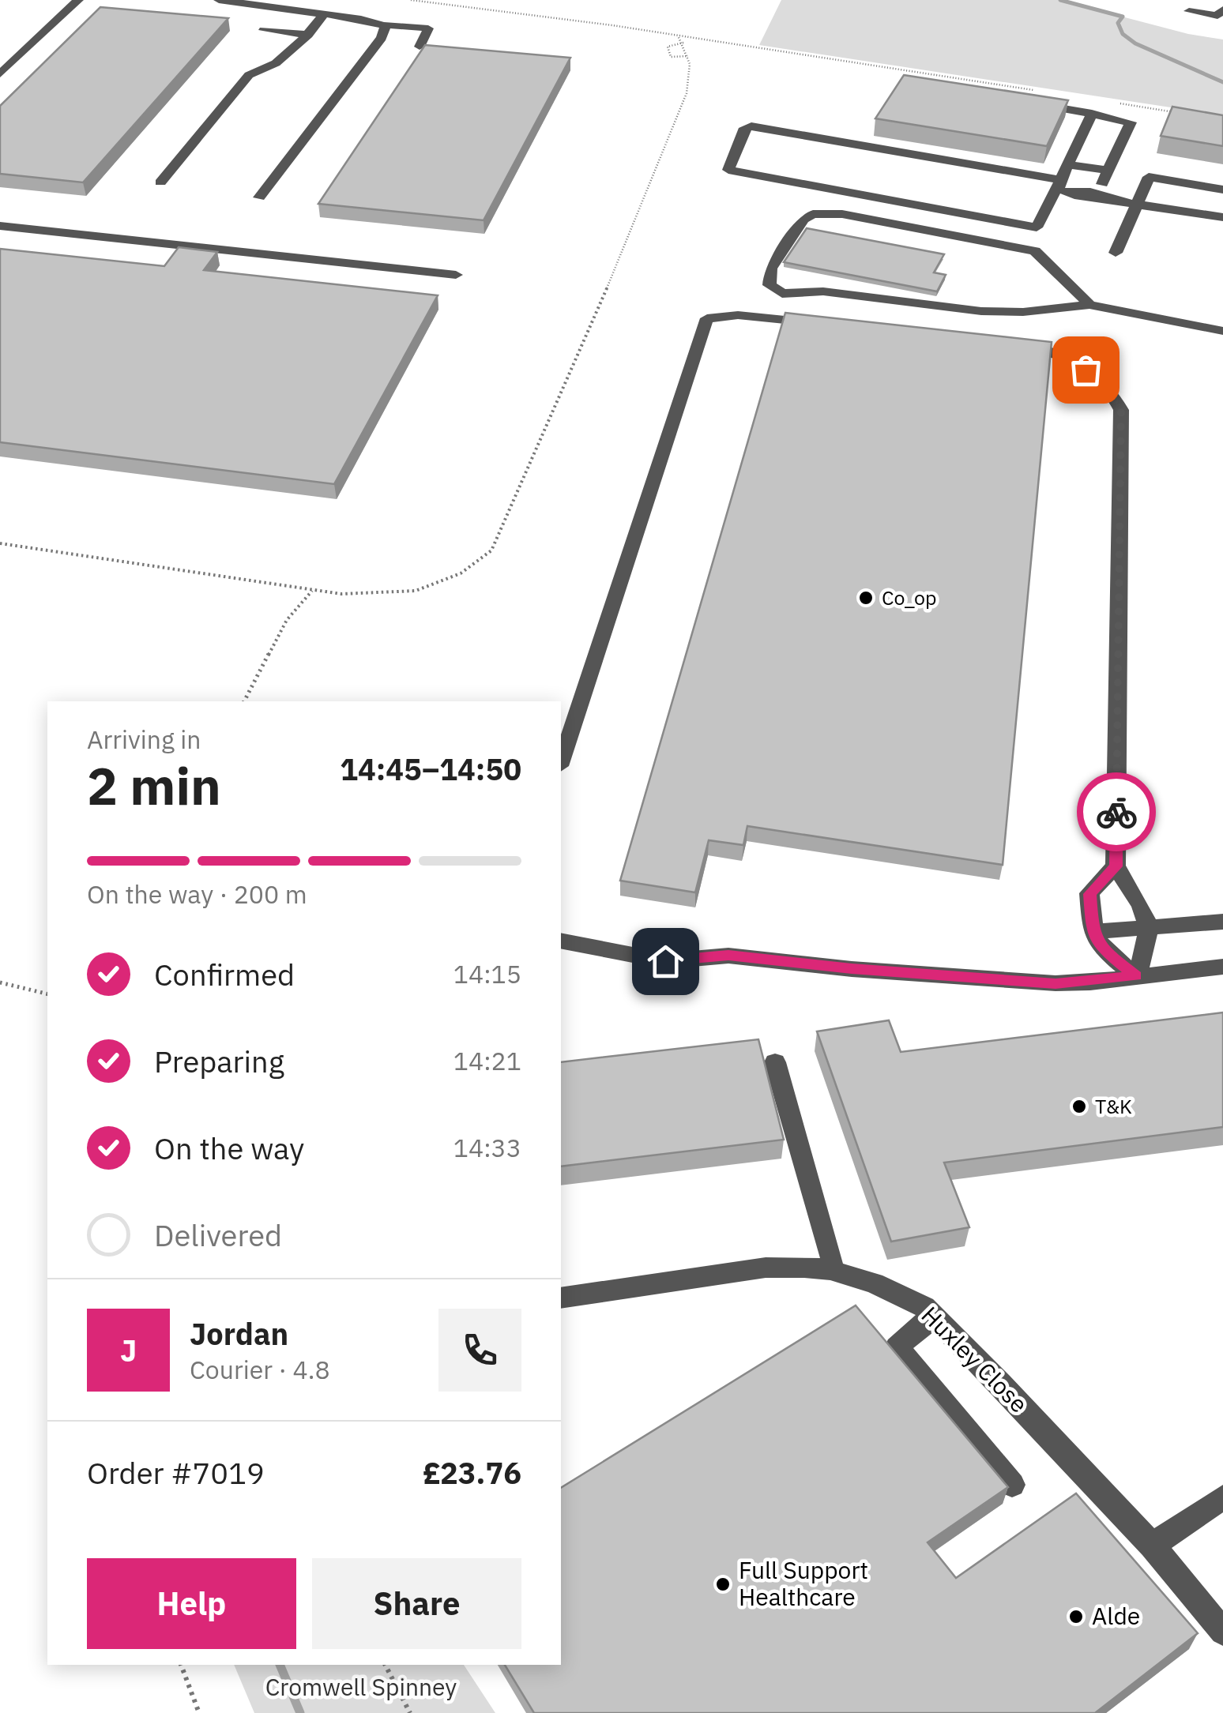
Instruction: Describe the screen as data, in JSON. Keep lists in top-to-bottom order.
{
  "streets": {
    "street": ["Huxley Close"]
  },
  "parks": ["Cromwell Spinney"],
  "places": [
    "Co_op",
    "T&K",
    "Full Support Healthcare",
    "Alde"
  ],
  "page": {
    "heading": ["2 min", "Arriving in", "14:45–14:50"],
    "panel": [
      "Jordan",
      "Courier · 4.8",
      "Order #7019",
      "£23.76"
    ],
    "bar": "On the way · 200 m",
    "list": [
      ["Confirmed", "14:15"],
      ["Preparing", "14:21"],
      ["On the way", "14:33"],
      "Delivered"
    ],
    "round": "J",
    "buttons": ["Help", "Share"]
  }
}
